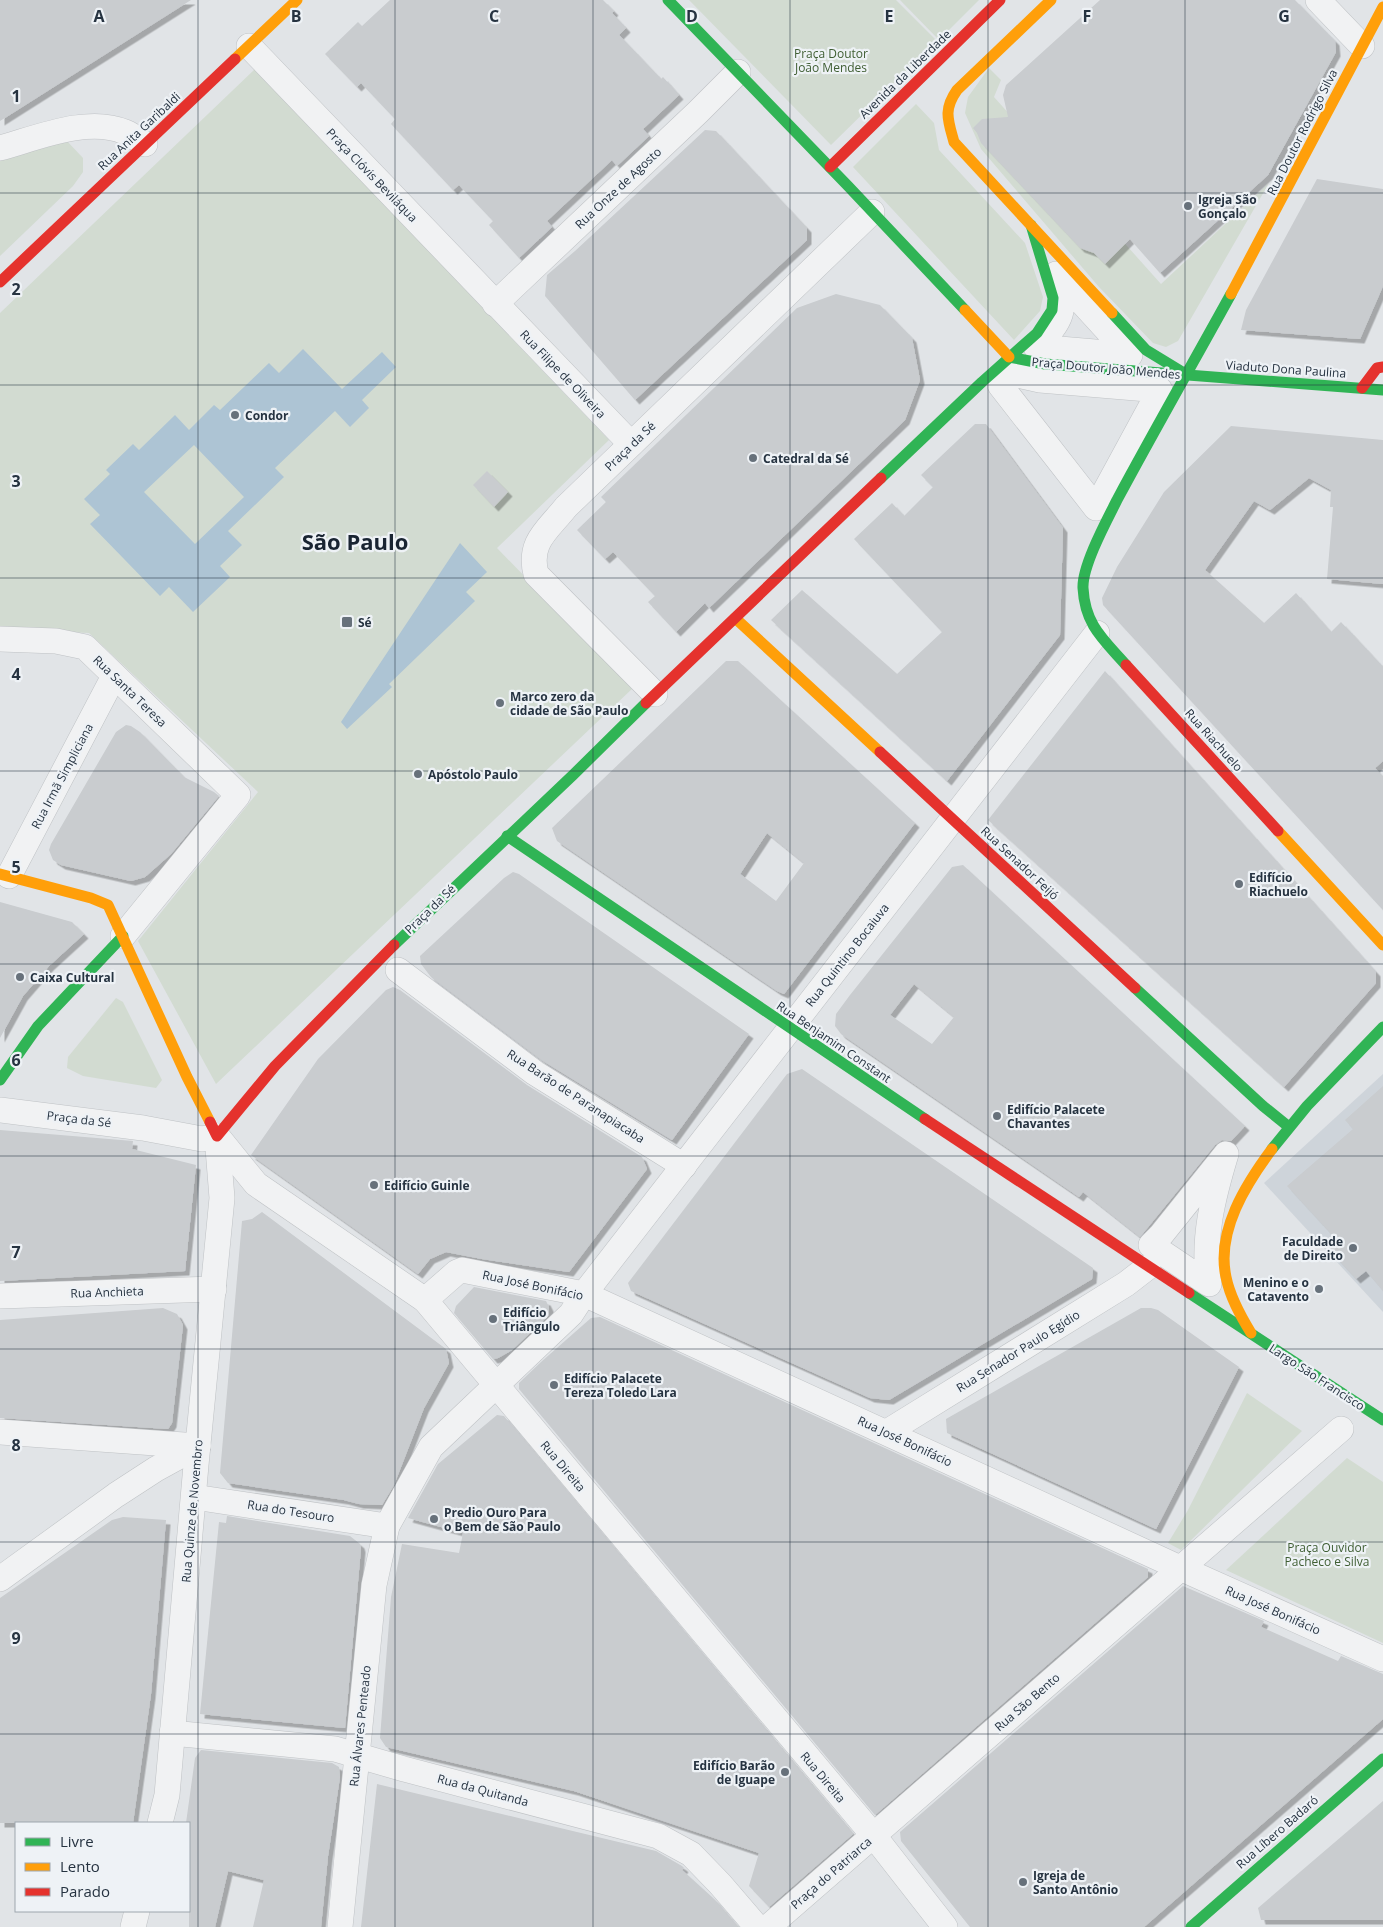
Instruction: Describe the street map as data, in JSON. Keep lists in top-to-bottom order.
{
  "streets": {
    "main road": [
      "Avenida da Liberdade",
      "Rua Anita Garibaldi",
      "Rua Doutor Rodrigo Silva",
      "Praça Doutor João Mendes",
      "Viaduto Dona Paulina",
      "Praça da Sé",
      "Rua Riachuelo",
      "Rua Senador Feijó",
      "Rua Benjamim Constant",
      "Largo São Francisco",
      "Rua Líbero Badaró"
    ],
    "street": [
      "Praça Clóvis Beviláqua",
      "Rua Onze de Agosto",
      "Rua Filipe de Oliveira",
      "Rua Santa Teresa",
      "Rua Irmã Simpliciana",
      "Rua Quintino Bocaiuva",
      "Rua Barão de Paranapiacaba",
      "Rua José Bonifácio",
      "Rua Anchieta",
      "Rua Senador Paulo Egídio",
      "Rua Direita",
      "Rua Quinze de Novembro",
      "Rua do Tesouro",
      "Rua São Bento",
      "Rua Álvares Penteado",
      "Rua da Quitanda",
      "Praça do Patriarca"
    ]
  },
  "crossings": [
    ["Rua Anita Garibaldi", "Praça Clóvis Beviláqua"],
    ["Rua Doutor Rodrigo Silva", "Praça Doutor João Mendes"],
    ["Rua Doutor Rodrigo Silva", "Viaduto Dona Paulina"],
    ["Praça Clóvis Beviláqua", "Rua Onze de Agosto"],
    ["Praça Clóvis Beviláqua", "Rua Filipe de Oliveira"],
    ["Rua Onze de Agosto", "Rua Filipe de Oliveira"],
    ["Praça Doutor João Mendes", "Viaduto Dona Paulina"],
    ["Praça Doutor João Mendes", "Praça da Sé"],
    ["Praça Doutor João Mendes", "Rua Riachuelo"],
    ["Rua Filipe de Oliveira", "Praça da Sé"],
    ["Praça da Sé", "Rua Senador Feijó"],
    ["Praça da Sé", "Rua Benjamim Constant"],
    ["Praça da Sé", "Rua Direita"],
    ["Praça da Sé", "Rua Quinze de Novembro"],
    ["Rua Santa Teresa", "Rua Irmã Simpliciana"],
    ["Rua Riachuelo", "Rua Quintino Bocaiuva"],
    ["Rua Senador Feijó", "Rua Quintino Bocaiuva"],
    ["Rua Senador Feijó", "Largo São Francisco"],
    ["Rua Quintino Bocaiuva", "Rua Benjamim Constant"],
    ["Rua Quintino Bocaiuva", "Rua Barão de Paranapiacaba"],
    ["Rua Quintino Bocaiuva", "Rua José Bonifácio"],
    ["Rua Quintino Bocaiuva", "Rua Direita"],
    ["Rua Quintino Bocaiuva", "Rua Álvares Penteado"],
    ["Rua Benjamim Constant", "Rua Senador Paulo Egídio"],
    ["Rua Benjamim Constant", "Largo São Francisco"],
    ["Rua José Bonifácio", "Rua Senador Paulo Egídio"],
    ["Rua José Bonifácio", "Rua Direita"],
    ["Rua José Bonifácio", "Rua São Bento"],
    ["Rua Anchieta", "Rua Quinze de Novembro"],
    ["Rua Senador Paulo Egídio", "Largo São Francisco"],
    ["Rua Direita", "Rua Quinze de Novembro"],
    ["Rua Direita", "Rua São Bento"],
    ["Rua Direita", "Rua Álvares Penteado"],
    ["Rua Direita", "Praça do Patriarca"],
    ["Rua Quinze de Novembro", "Rua do Tesouro"],
    ["Rua Quinze de Novembro", "Rua da Quitanda"],
    ["Rua do Tesouro", "Rua Álvares Penteado"],
    ["Rua São Bento", "Praça do Patriarca"],
    ["Rua Álvares Penteado", "Rua da Quitanda"]
  ],
  "districts": ["São Paulo"],
  "parks": ["Praça Doutor João Mendes", "Praça Ouvidor Pacheco e Silva"],
  "places": {
    "other": [
      "Igreja São Gonçalo",
      "Condor",
      "Catedral da Sé",
      "Marco zero da cidade de São Paulo",
      "Apóstolo Paulo",
      "Edifício Riachuelo",
      "Caixa Cultural",
      "Edifício Palacete Chavantes",
      "Edifício Guinle",
      "Faculdade de Direito",
      "Menino e o Catavento",
      "Edifício Triângulo",
      "Edifício Palacete Tereza Toledo Lara",
      "Predio Ouro Para o Bem de São Paulo",
      "Edifício Barão de Iguape",
      "Igreja de Santo Antônio"
    ],
    "transit": ["Sé"]
  },
  "legend": ["Livre", "Lento", "Parado"],
  "grid": {
    "columns": [
      "A",
      "B",
      "C",
      "D",
      "E",
      "F",
      "G"
    ],
    "rows": [
      "1",
      "2",
      "3",
      "4",
      "5",
      "6",
      "7",
      "8",
      "9"
    ]
  }
}
